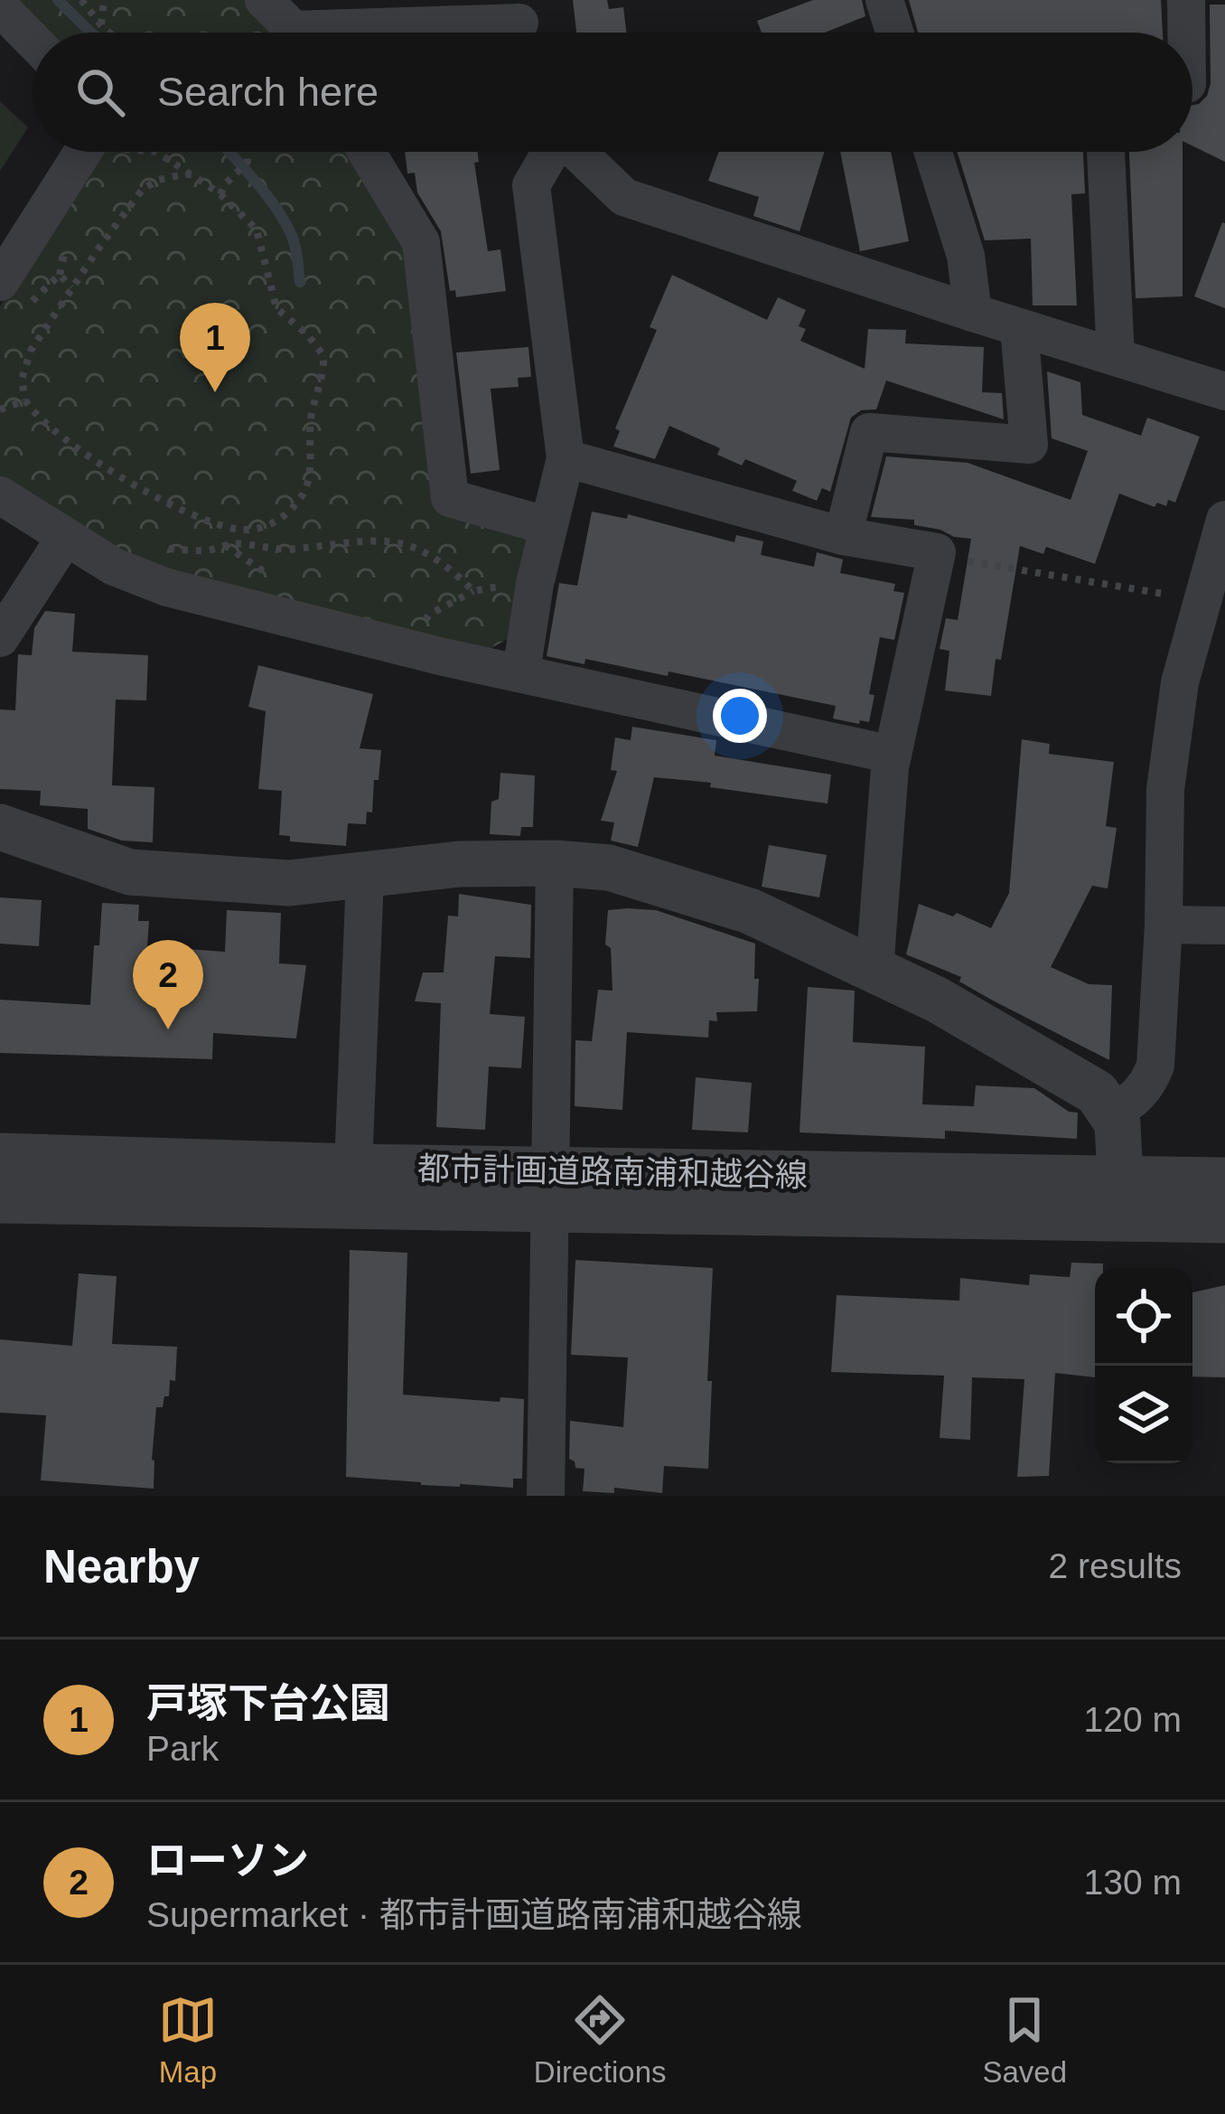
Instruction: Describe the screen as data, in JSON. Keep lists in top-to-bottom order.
{
  "streets": {
    "street": ["都市計画道路南浦和越谷線"]
  },
  "page": {
    "search": "Search here",
    "pins": ["1", "2"],
    "heading": ["Nearby", "2 results"],
    "list": [
      {
        "mark": "1",
        "name": "戸塚下台公園",
        "note": "Park",
        "value": "120 m"
      },
      {
        "mark": "2",
        "name": "ローソン",
        "note": "Supermarket · 都市計画道路南浦和越谷線",
        "value": "130 m"
      }
    ],
    "nav": ["Map", "Directions", "Saved"]
  }
}
